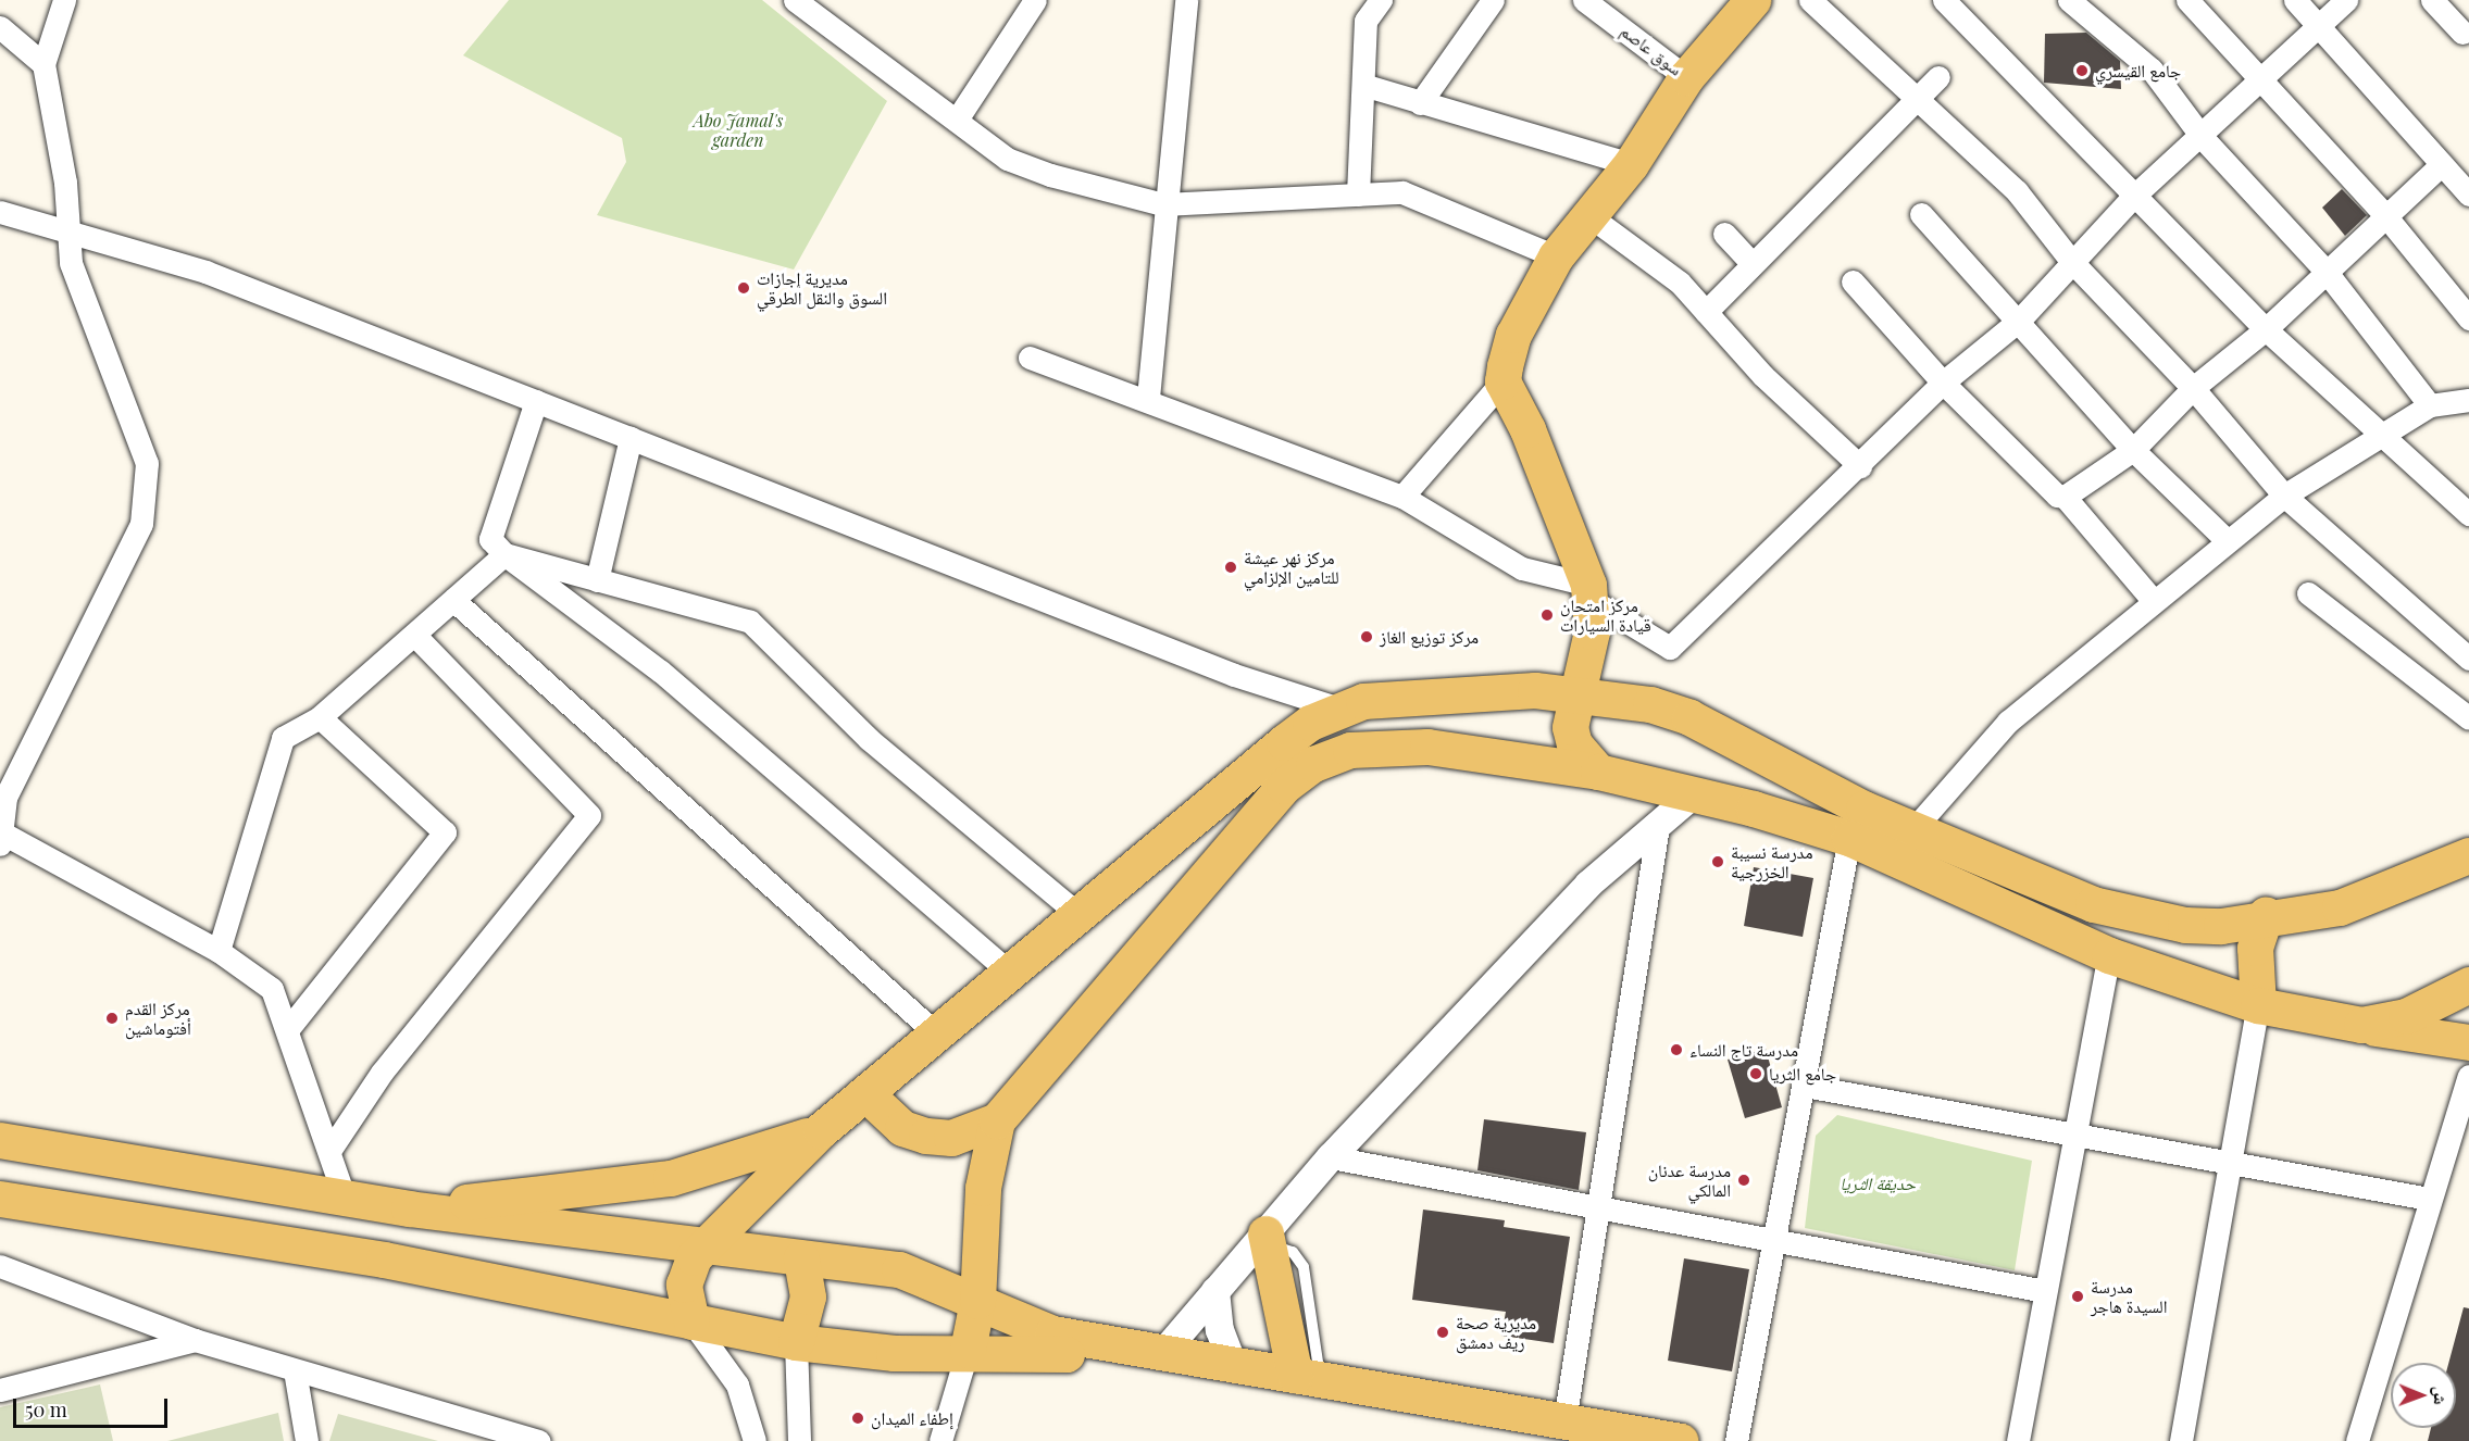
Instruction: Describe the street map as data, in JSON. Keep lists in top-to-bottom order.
{
  "streets": {
    "street": ["سوق عاصم"]
  },
  "parks": ["Abo Jamal's garden", "حديقة الثريا"],
  "places": [
    "جامع القيسري",
    "مديرية إجازات السوق والنقل الطرقي",
    "مركز نهر عيشة للتامين الإلزامي",
    "مركز امتحان قيادة السيارات",
    "مركز توزيع الغاز",
    "مدرسة نسيبة الخزرجية",
    "مركز القدم أفتوماشين",
    "مدرسة تاج النساء",
    "جامع الثريا",
    "مدرسة عدنان المالكي",
    "مدرسة السيدة هاجر",
    "مديرية صحة ريف دمشق",
    "إطفاء الميدان"
  ],
  "scale_bar": "50 m",
  "north": "right"
}
